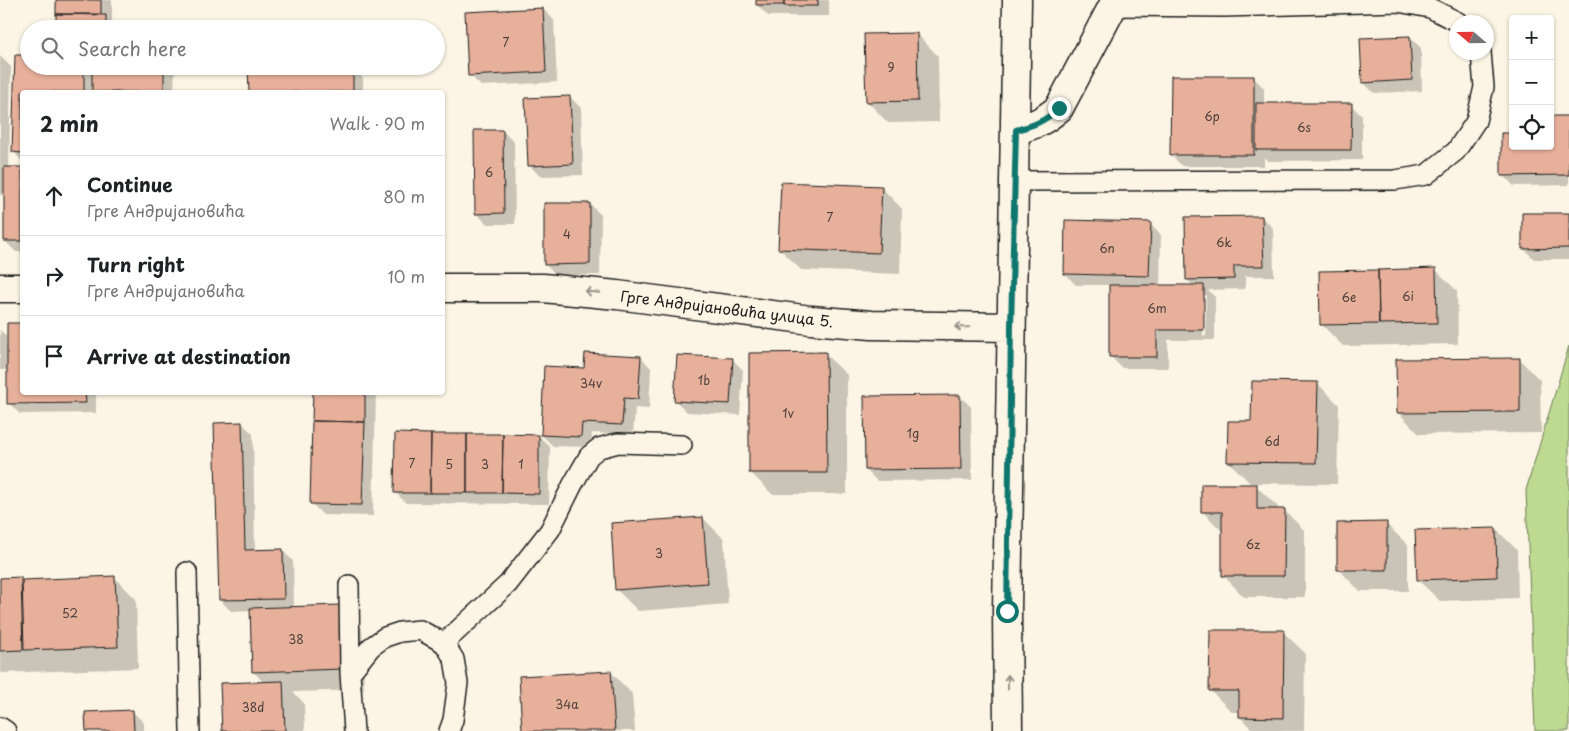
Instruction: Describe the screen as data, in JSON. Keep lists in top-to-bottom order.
{
  "streets": {
    "street": ["Грге Андријановића улица 5."]
  },
  "one_way": ["Грге Андријановића улица 5."],
  "house_numbers": [
    "7",
    "9",
    "6p",
    "6s",
    "6",
    "7",
    "4",
    "6k",
    "6n",
    "6i",
    "6e",
    "6m",
    "1b",
    "34v",
    "1v",
    "1g",
    "6d",
    "7",
    "5",
    "3",
    "1",
    "6z",
    "3",
    "52",
    "38",
    "34a",
    "38d"
  ],
  "north": "left",
  "page": {
    "map_buttons": ["+", "−"],
    "search": "Search here",
    "heading": ["2 min", "Walk · 90 m"],
    "list": [
      ["Continue", "Грге Андријановића", "80 m"],
      ["Turn right", "Грге Андријановића", "10 m"],
      "Arrive at destination"
    ]
  }
}
